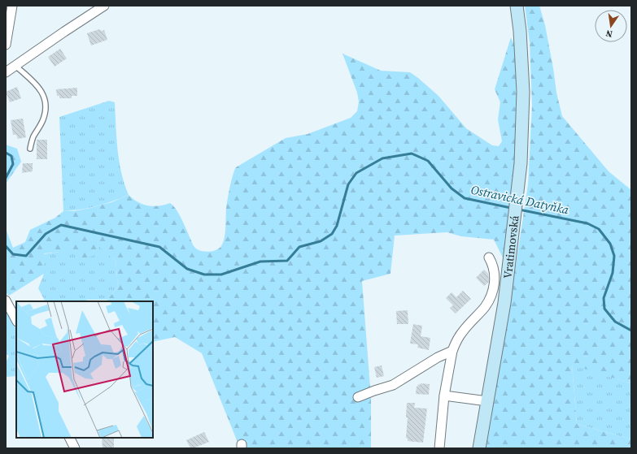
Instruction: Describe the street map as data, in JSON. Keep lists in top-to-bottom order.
{
  "streets": {
    "main road": ["Vratimovská"]
  },
  "water": ["Ostravická Datyňka"],
  "north": "bottom"
}
